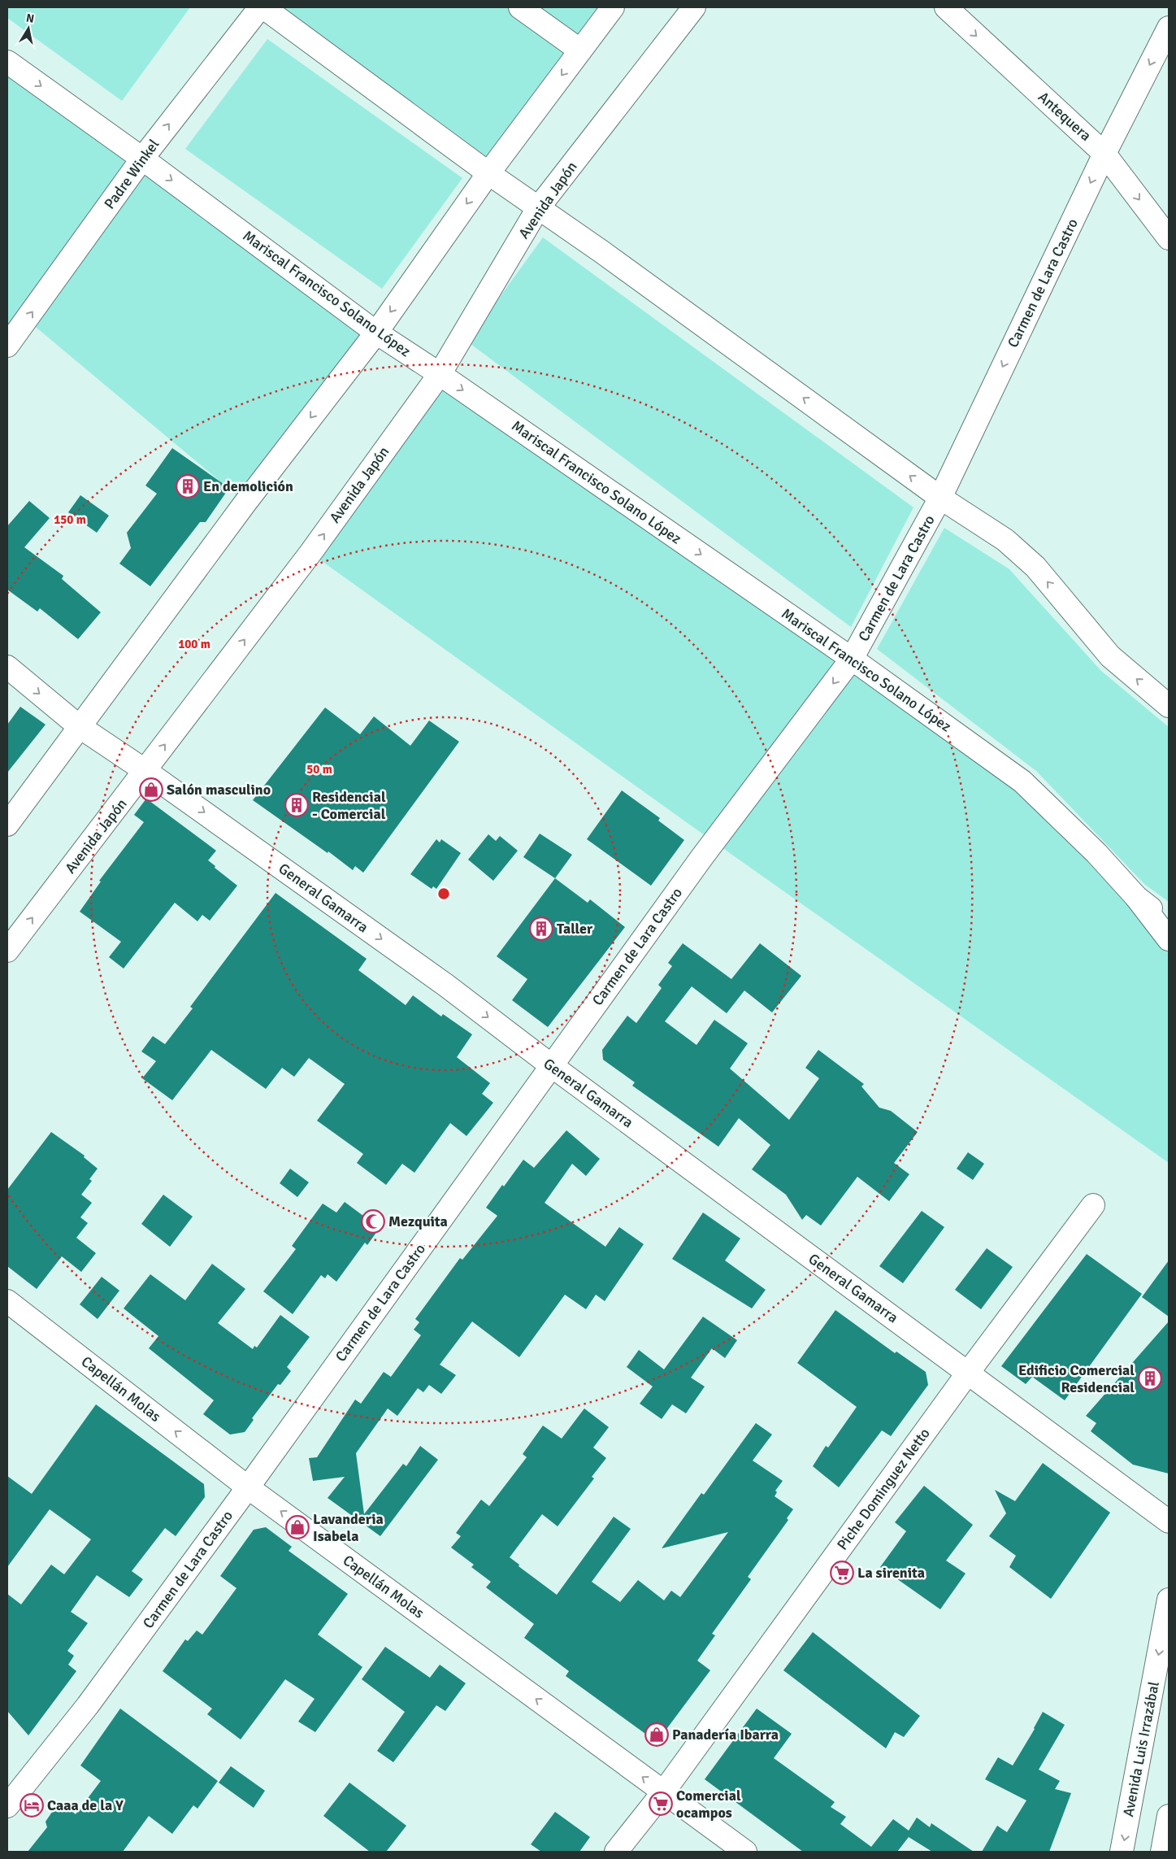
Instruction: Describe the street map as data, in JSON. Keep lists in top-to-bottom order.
{
  "streets": {
    "main road": [
      "Antequera",
      "Padre Winkel",
      "Avenida Japón",
      "Carmen de Lara Castro",
      "Mariscal Francisco Solano López",
      "General Gamarra",
      "Capellán Molas",
      "Piche Dominguez Netto",
      "Avenida Luis Irrazábal"
    ]
  },
  "crossings": [
    ["Antequera", "Carmen de Lara Castro"],
    ["Padre Winkel", "Mariscal Francisco Solano López"],
    ["Avenida Japón", "Mariscal Francisco Solano López"],
    ["Avenida Japón", "General Gamarra"],
    ["Carmen de Lara Castro", "Mariscal Francisco Solano López"],
    ["Carmen de Lara Castro", "General Gamarra"],
    ["Carmen de Lara Castro", "Capellán Molas"],
    ["General Gamarra", "Piche Dominguez Netto"],
    ["Capellán Molas", "Piche Dominguez Netto"]
  ],
  "one_way": [
    "Antequera",
    "Padre Winkel",
    "Carmen de Lara Castro",
    "General Gamarra",
    "Capellán Molas",
    "Avenida Luis Irrazábal"
  ],
  "places": {
    "building": [
      "En demolición",
      "Residencial - Comercial",
      "Taller",
      "Edificio Comercial Residencial"
    ],
    "shop": ["Salón masculino", "Lavanderia Isabela", "Panadería Ibarra"],
    "mosque": ["Mezquita"],
    "supermarket": ["La sirenita", "Comercial ocampos"],
    "hotel": ["Caaa de la Y"]
  },
  "north": "top",
  "rings": ["150 m", "100 m", "50 m"]
}
